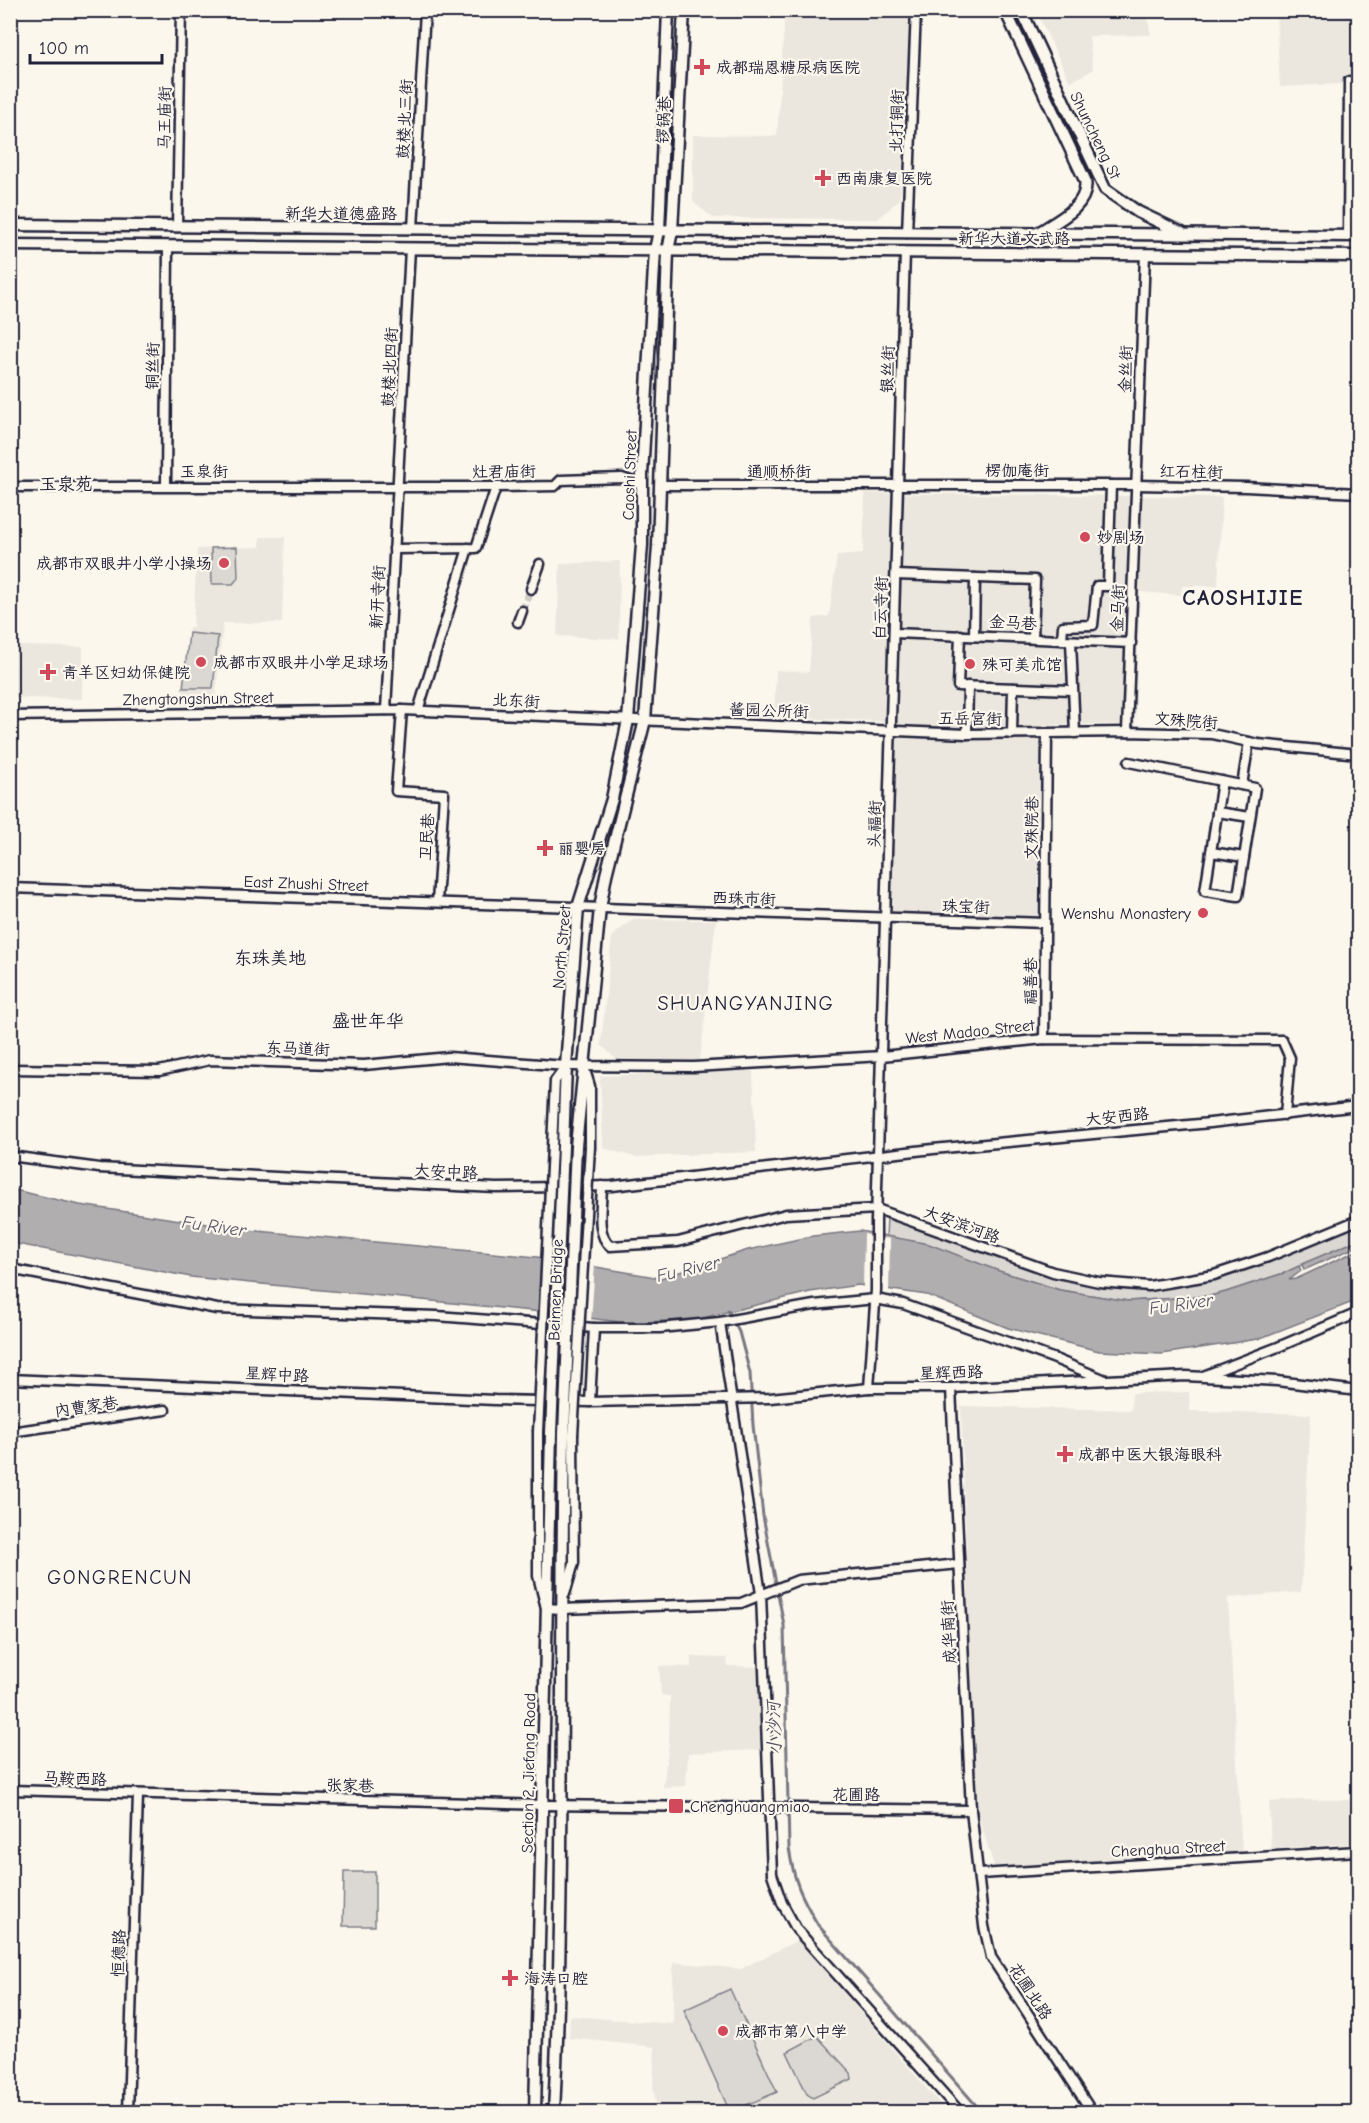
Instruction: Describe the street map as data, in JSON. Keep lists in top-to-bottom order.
{
  "streets": {
    "main road": [
      "锣锅巷",
      "Shuncheng St",
      "新华大道德盛路",
      "新华大道文武路",
      "Caoshi Street",
      "North Street",
      "Beimen Bridge",
      "Section 2, Jiefang Road"
    ],
    "street": [
      "马王庙街",
      "鼓楼北三街",
      "北打铜街",
      "铜丝街",
      "鼓楼北四街",
      "银丝街",
      "金丝街",
      "楞伽庵街",
      "玉泉街",
      "灶君庙街",
      "通顺桥街",
      "红石柱街",
      "新开寺街",
      "白云寺街",
      "金马街",
      "金马巷",
      "Zhengtongshun Street",
      "北东街",
      "酱园公所街",
      "五岳宫街",
      "文殊院街",
      "头福街",
      "文殊院巷",
      "卫民巷",
      "East Zhushi Street",
      "西珠市街",
      "珠宝街",
      "福善巷",
      "West Madao Street",
      "东马道街",
      "大安西路",
      "大安中路",
      "大安滨河路",
      "星辉西路",
      "星辉中路",
      "内曹家巷",
      "成华南街",
      "马鞍西路",
      "张家巷",
      "花圃路",
      "Chenghua Street",
      "恒德路",
      "花圃北路"
    ]
  },
  "crossings": [
    ["马王庙街", "新华大道德盛路"],
    ["鼓楼北三街", "新华大道德盛路"],
    ["锣锅巷", "新华大道德盛路"],
    ["锣锅巷", "新华大道文武路"],
    ["锣锅巷", "Caoshi Street"],
    ["北打铜街", "新华大道文武路"],
    ["Shuncheng St", "新华大道文武路"],
    ["新华大道德盛路", "新华大道文武路"],
    ["新华大道德盛路", "Caoshi Street"],
    ["新华大道文武路", "银丝街"],
    ["新华大道文武路", "金丝街"],
    ["新华大道文武路", "Caoshi Street"],
    ["铜丝街", "玉泉街"],
    ["鼓楼北四街", "玉泉街"],
    ["鼓楼北四街", "灶君庙街"],
    ["鼓楼北四街", "新开寺街"],
    ["银丝街", "楞伽庵街"],
    ["银丝街", "通顺桥街"],
    ["银丝街", "白云寺街"],
    ["金丝街", "楞伽庵街"],
    ["金丝街", "红石柱街"],
    ["金丝街", "金马街"],
    ["楞伽庵街", "通顺桥街"],
    ["楞伽庵街", "红石柱街"],
    ["楞伽庵街", "白云寺街"],
    ["楞伽庵街", "金马街"],
    ["玉泉街", "灶君庙街"],
    ["玉泉街", "新开寺街"],
    ["灶君庙街", "Caoshi Street"],
    ["灶君庙街", "新开寺街"],
    ["通顺桥街", "Caoshi Street"],
    ["通顺桥街", "白云寺街"],
    ["红石柱街", "金马街"],
    ["Caoshi Street", "北东街"],
    ["Caoshi Street", "酱园公所街"],
    ["Caoshi Street", "North Street"],
    ["新开寺街", "Zhengtongshun Street"],
    ["新开寺街", "北东街"],
    ["白云寺街", "金马巷"],
    ["白云寺街", "酱园公所街"],
    ["白云寺街", "五岳宫街"],
    ["白云寺街", "头福街"],
    ["金马街", "金马巷"],
    ["金马街", "文殊院街"],
    ["Zhengtongshun Street", "北东街"],
    ["北东街", "酱园公所街"],
    ["北东街", "卫民巷"],
    ["北东街", "North Street"],
    ["酱园公所街", "五岳宫街"],
    ["酱园公所街", "头福街"],
    ["五岳宫街", "文殊院街"],
    ["五岳宫街", "头福街"],
    ["五岳宫街", "文殊院巷"],
    ["文殊院街", "文殊院巷"],
    ["头福街", "西珠市街"],
    ["头福街", "珠宝街"],
    ["头福街", "West Madao Street"],
    ["头福街", "大安西路"],
    ["头福街", "大安中路"],
    ["头福街", "大安滨河路"],
    ["头福街", "星辉西路"],
    ["文殊院巷", "珠宝街"],
    ["文殊院巷", "福善巷"],
    ["卫民巷", "East Zhushi Street"],
    ["East Zhushi Street", "西珠市街"],
    ["East Zhushi Street", "North Street"],
    ["西珠市街", "珠宝街"],
    ["珠宝街", "福善巷"],
    ["North Street", "东马道街"],
    ["North Street", "Beimen Bridge"],
    ["福善巷", "West Madao Street"],
    ["West Madao Street", "东马道街"],
    ["West Madao Street", "大安西路"],
    ["West Madao Street", "Beimen Bridge"],
    ["东马道街", "Beimen Bridge"],
    ["大安西路", "大安中路"],
    ["大安中路", "大安滨河路"],
    ["Beimen Bridge", "Section 2, Jiefang Road"],
    ["星辉西路", "星辉中路"],
    ["星辉西路", "成华南街"],
    ["成华南街", "花圃路"],
    ["成华南街", "Chenghua Street"],
    ["成华南街", "花圃北路"],
    ["Section 2, Jiefang Road", "张家巷"],
    ["Section 2, Jiefang Road", "花圃路"],
    ["马鞍西路", "张家巷"],
    ["马鞍西路", "恒德路"],
    ["张家巷", "花圃路"],
    ["张家巷", "恒德路"],
    ["Chenghua Street", "花圃北路"]
  ],
  "districts": [
    "玉泉苑",
    "CAOSHIJIE",
    "东珠美地",
    "SHUANGYANJING",
    "盛世年华",
    "GONGRENCUN"
  ],
  "water": ["Fu River", "小沙河"],
  "places": {
    "health": [
      "成都瑞恩糖尿病医院",
      "西南康复医院",
      "青羊区妇幼保健院",
      "丽婴房",
      "成都中医大银海眼科",
      "海涛口腔"
    ],
    "other": [
      "妙剧场",
      "成都市双眼井小学小操场",
      "成都市双眼井小学足球场",
      "殊可美术馆",
      "Wenshu Monastery",
      "成都市第八中学"
    ],
    "transit": ["Chenghuangmiao"]
  },
  "scale_bar": "100 m"
}
